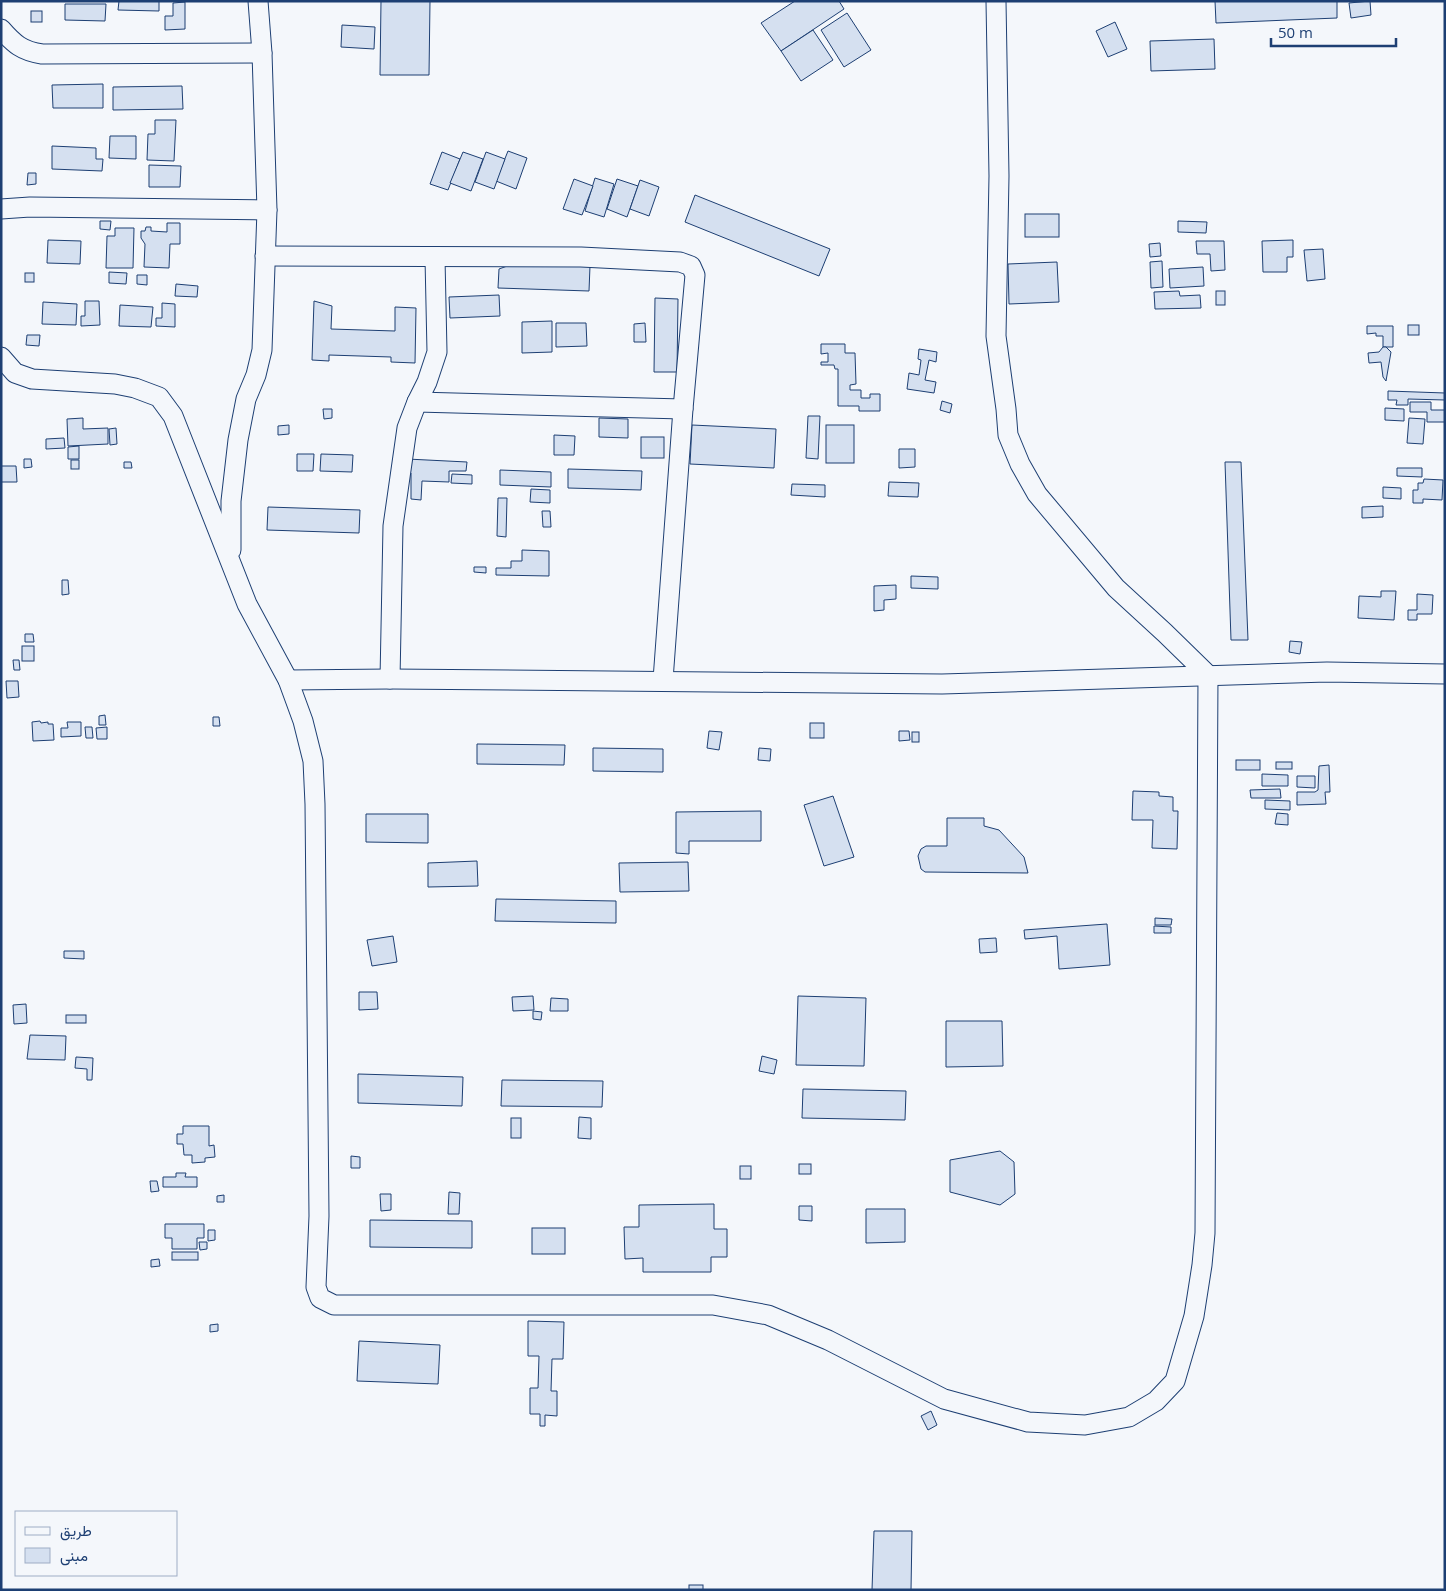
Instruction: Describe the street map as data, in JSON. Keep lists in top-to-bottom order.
{
  "legend": ["طريق", "مبنى"],
  "scale_bar": "50 m"
}
